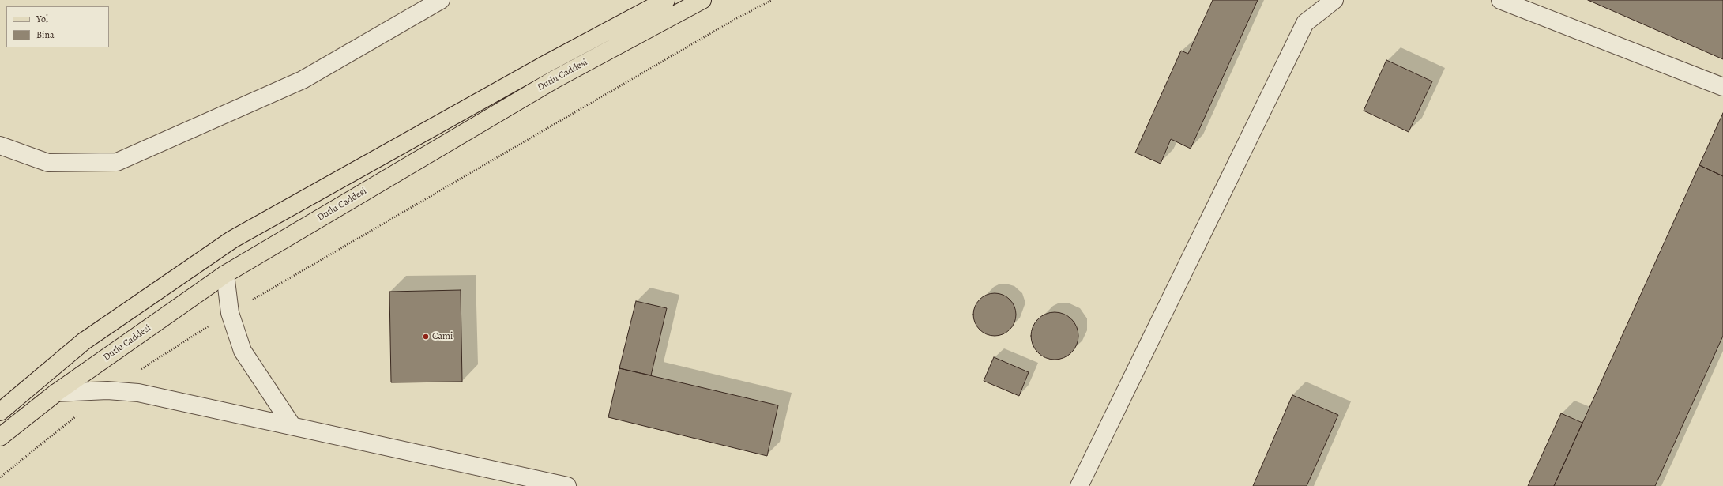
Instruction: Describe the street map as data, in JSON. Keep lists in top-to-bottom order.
{
  "streets": {
    "main road": ["Dutlu Caddesi"]
  },
  "places": ["Cami"],
  "legend": ["Yol", "Bina"]
}
